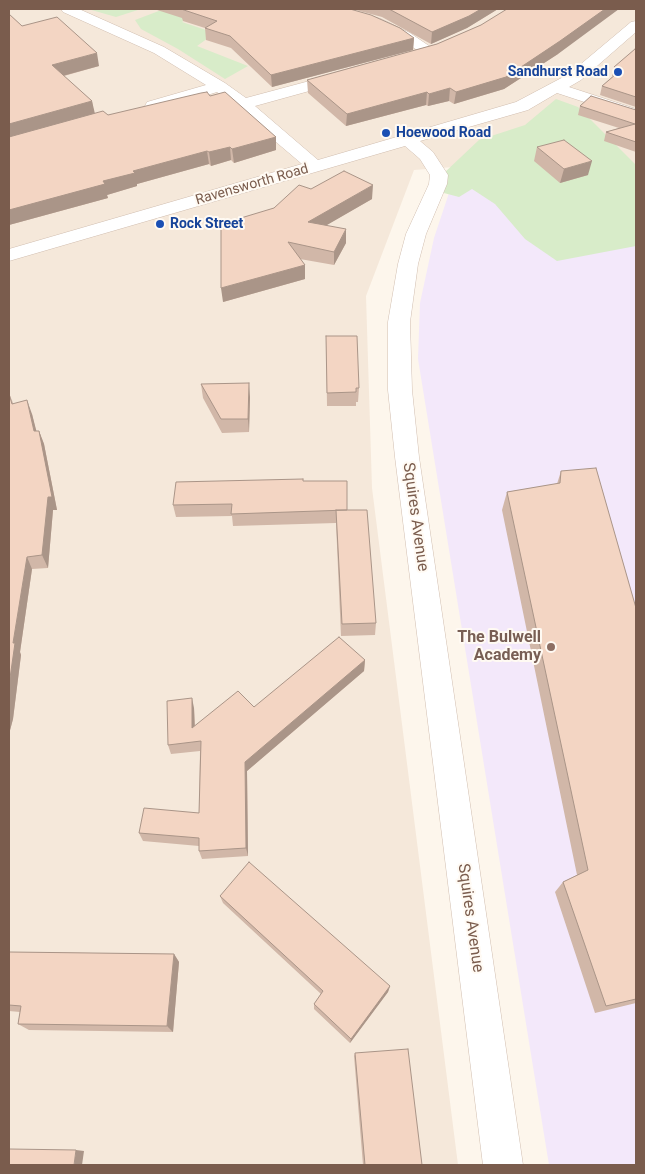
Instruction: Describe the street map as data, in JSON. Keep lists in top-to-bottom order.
{
  "streets": {
    "street": ["Ravensworth Road", "Squires Avenue"]
  },
  "crossings": [
    ["Ravensworth Road", "Squires Avenue"]
  ],
  "places": [
    "Sandhurst Road",
    "Hoewood Road",
    "Rock Street",
    "The Bulwell Academy"
  ]
}
